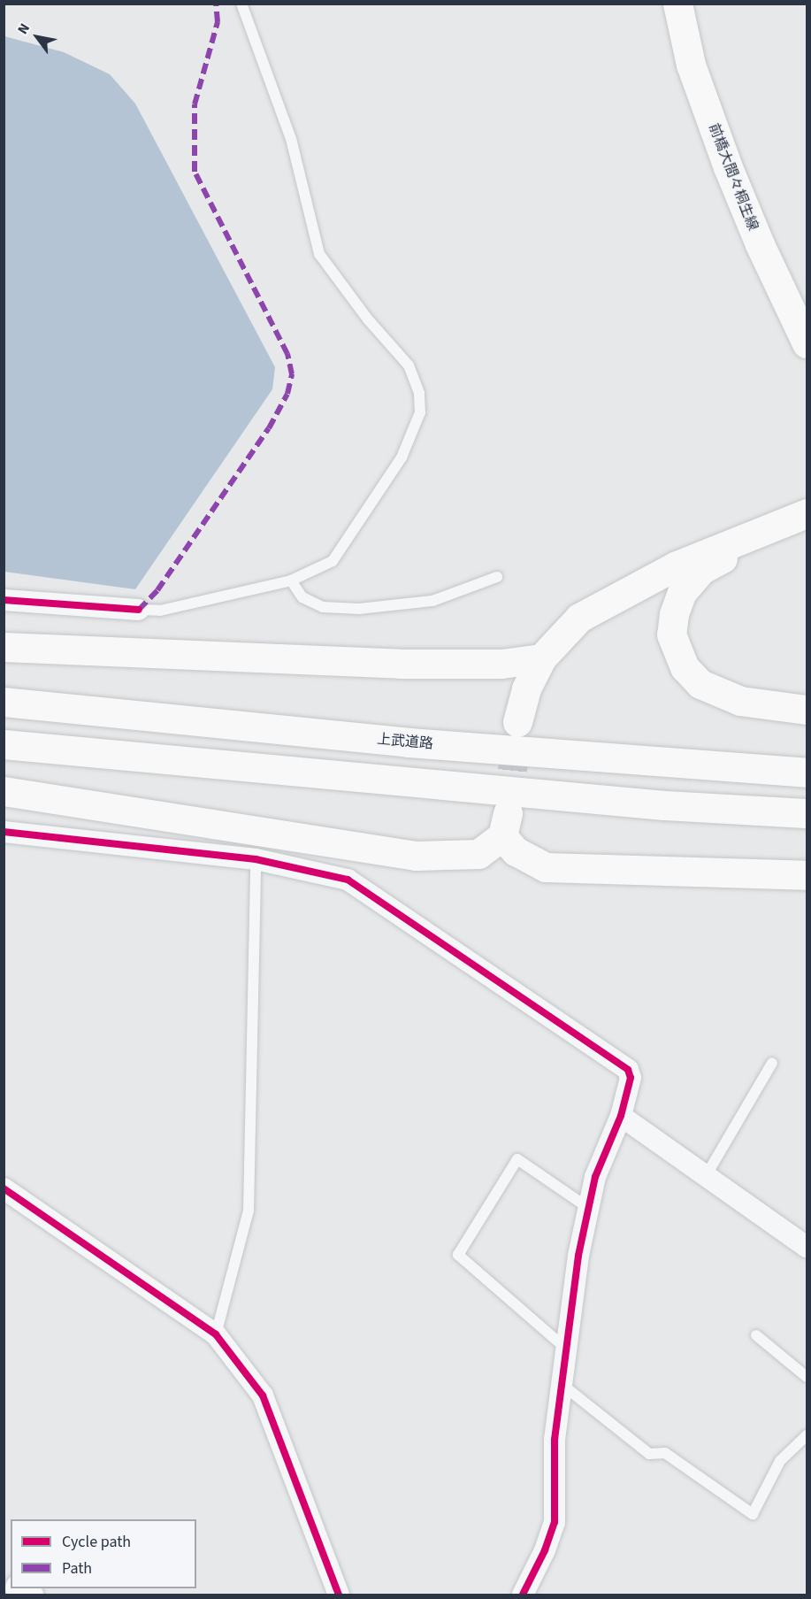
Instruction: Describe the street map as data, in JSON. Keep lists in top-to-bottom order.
{
  "streets": {
    "main road": ["前橋大間々桐生線", "上武道路"]
  },
  "legend": ["Cycle path", "Path"],
  "north": "top left"
}
